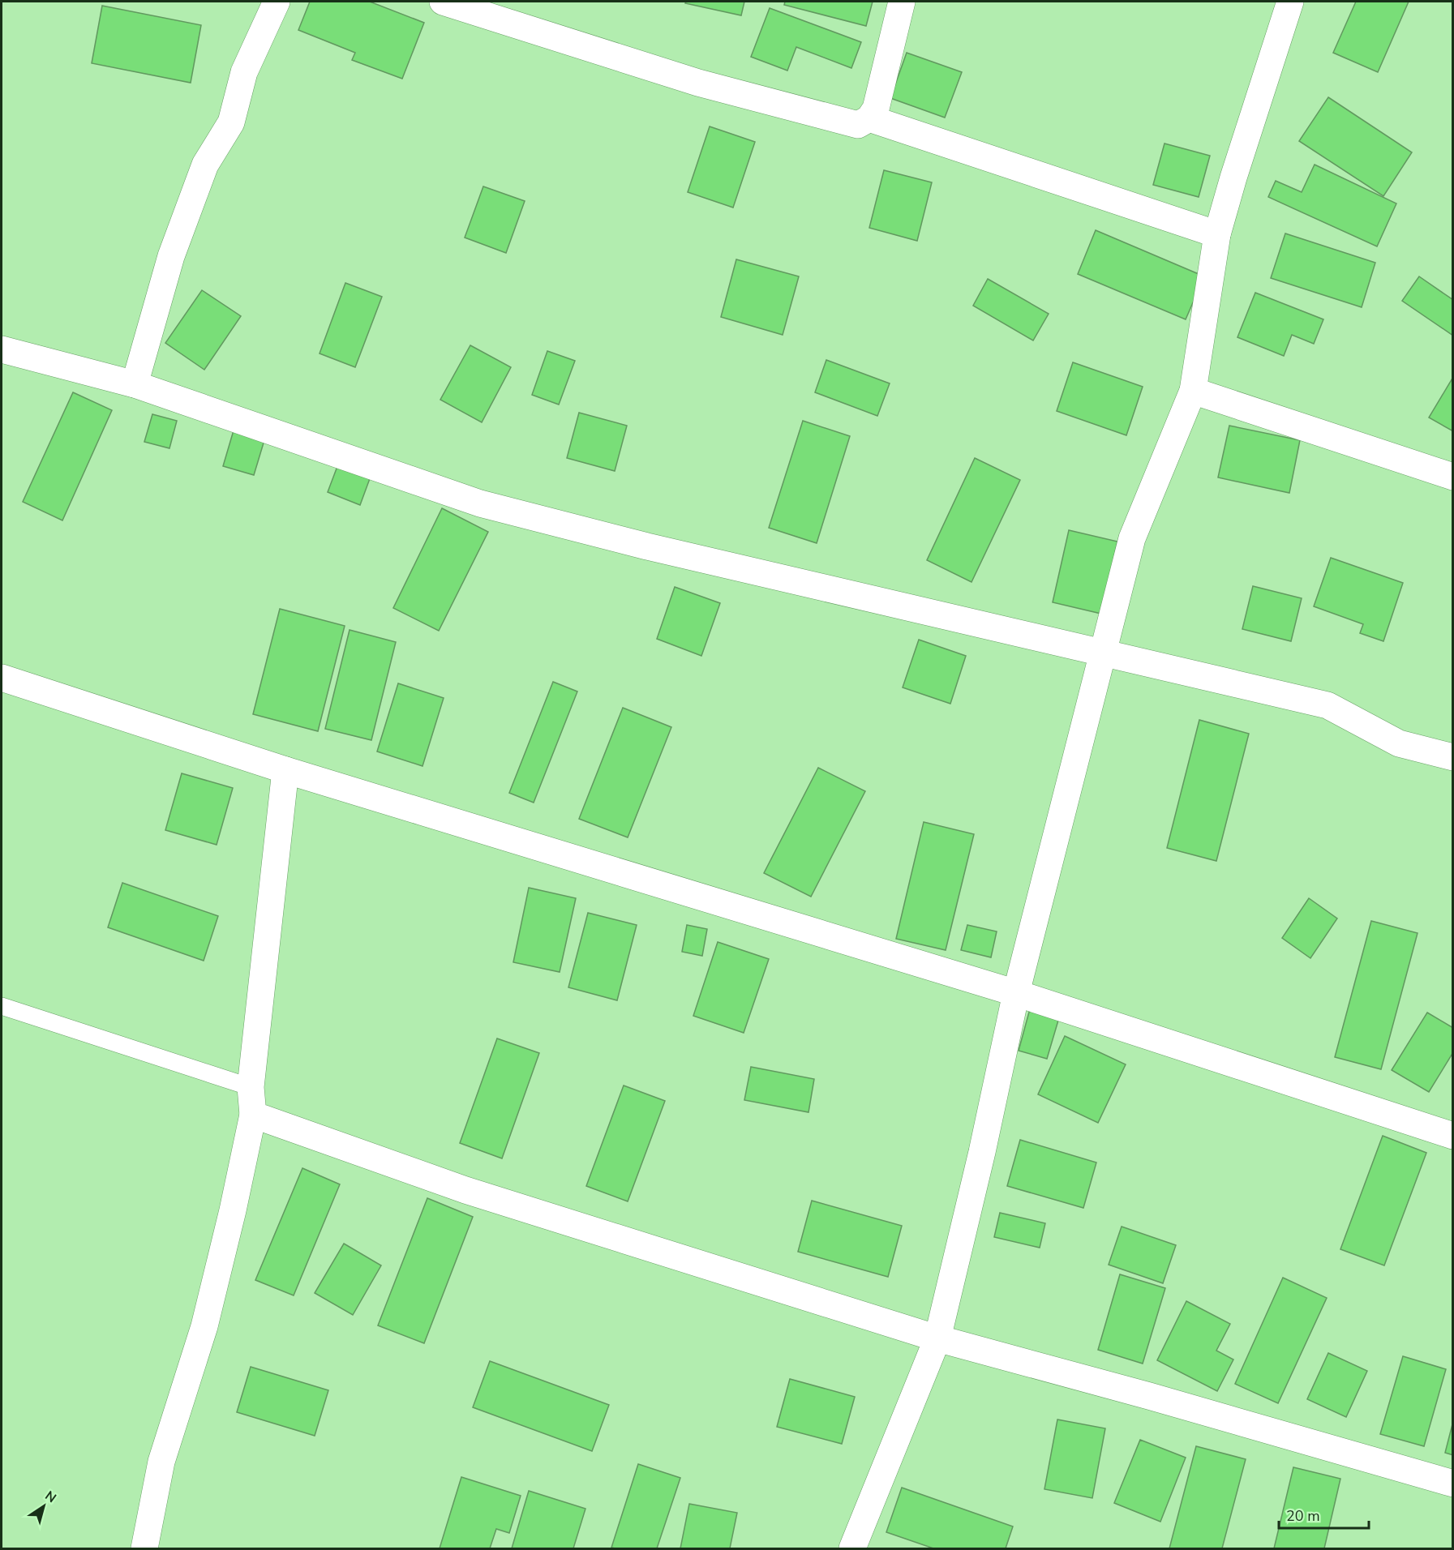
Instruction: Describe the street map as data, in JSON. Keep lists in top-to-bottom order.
{
  "scale_bar": "20 m",
  "north": "top right"
}
